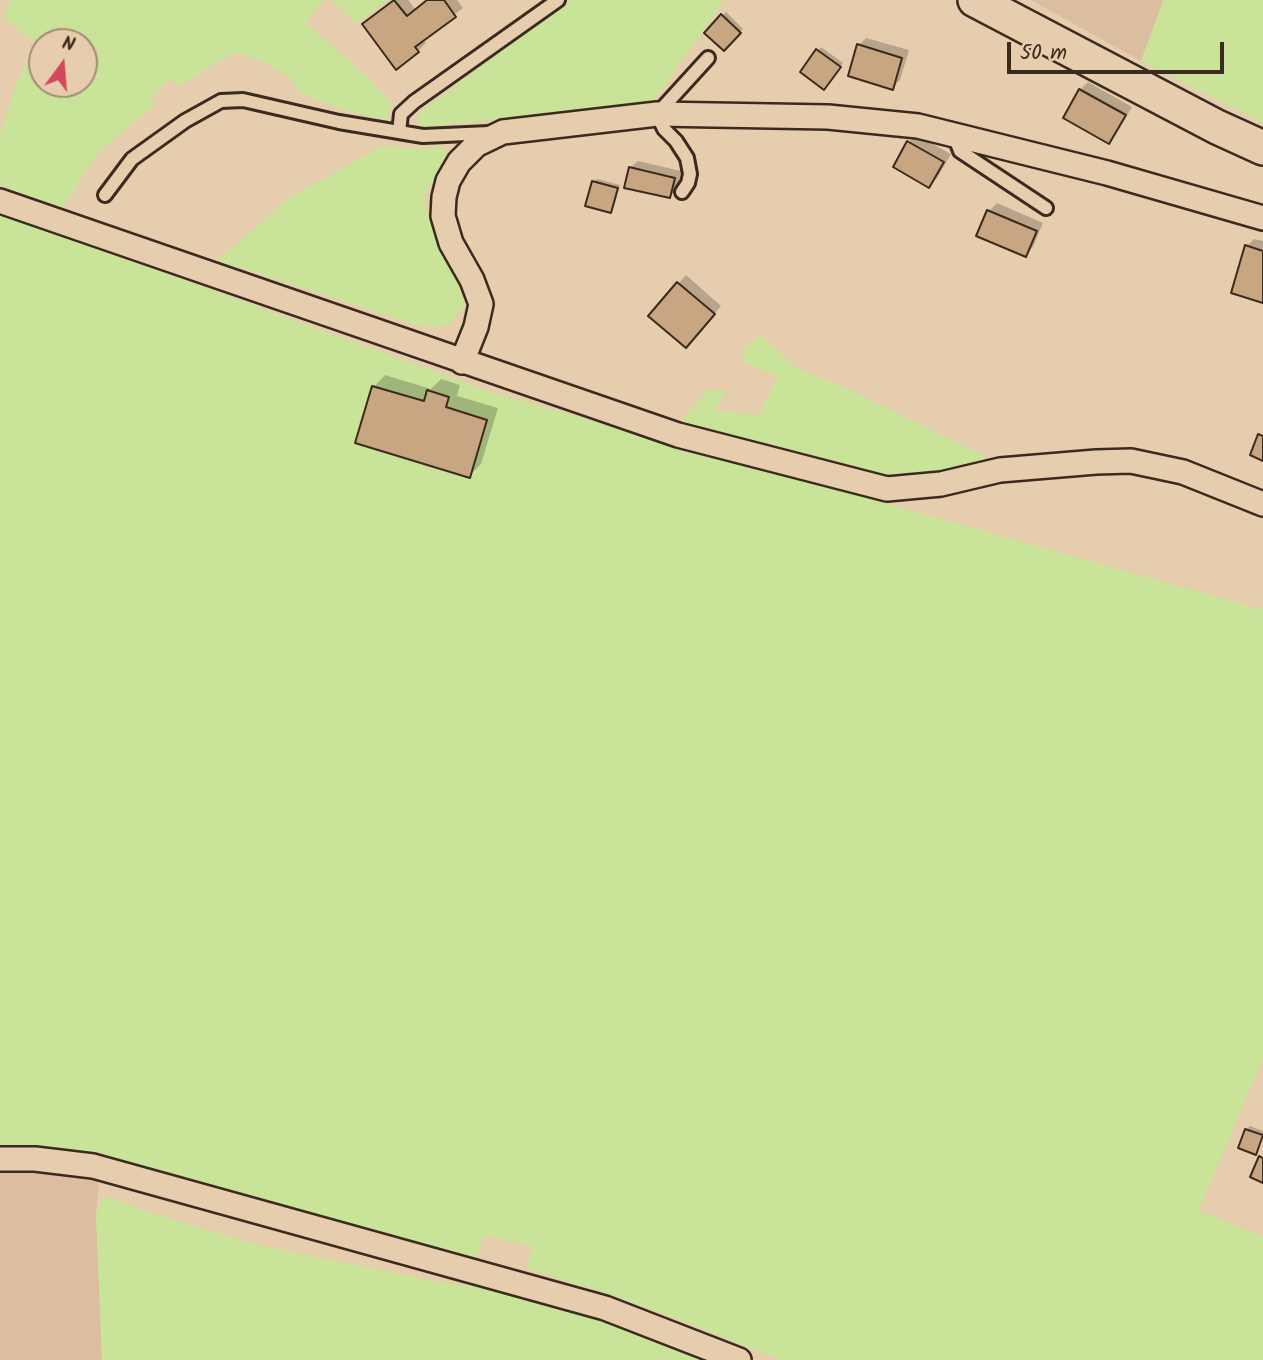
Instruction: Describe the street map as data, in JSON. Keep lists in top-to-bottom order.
{
  "scale_bar": "50 m",
  "north": "top"
}
